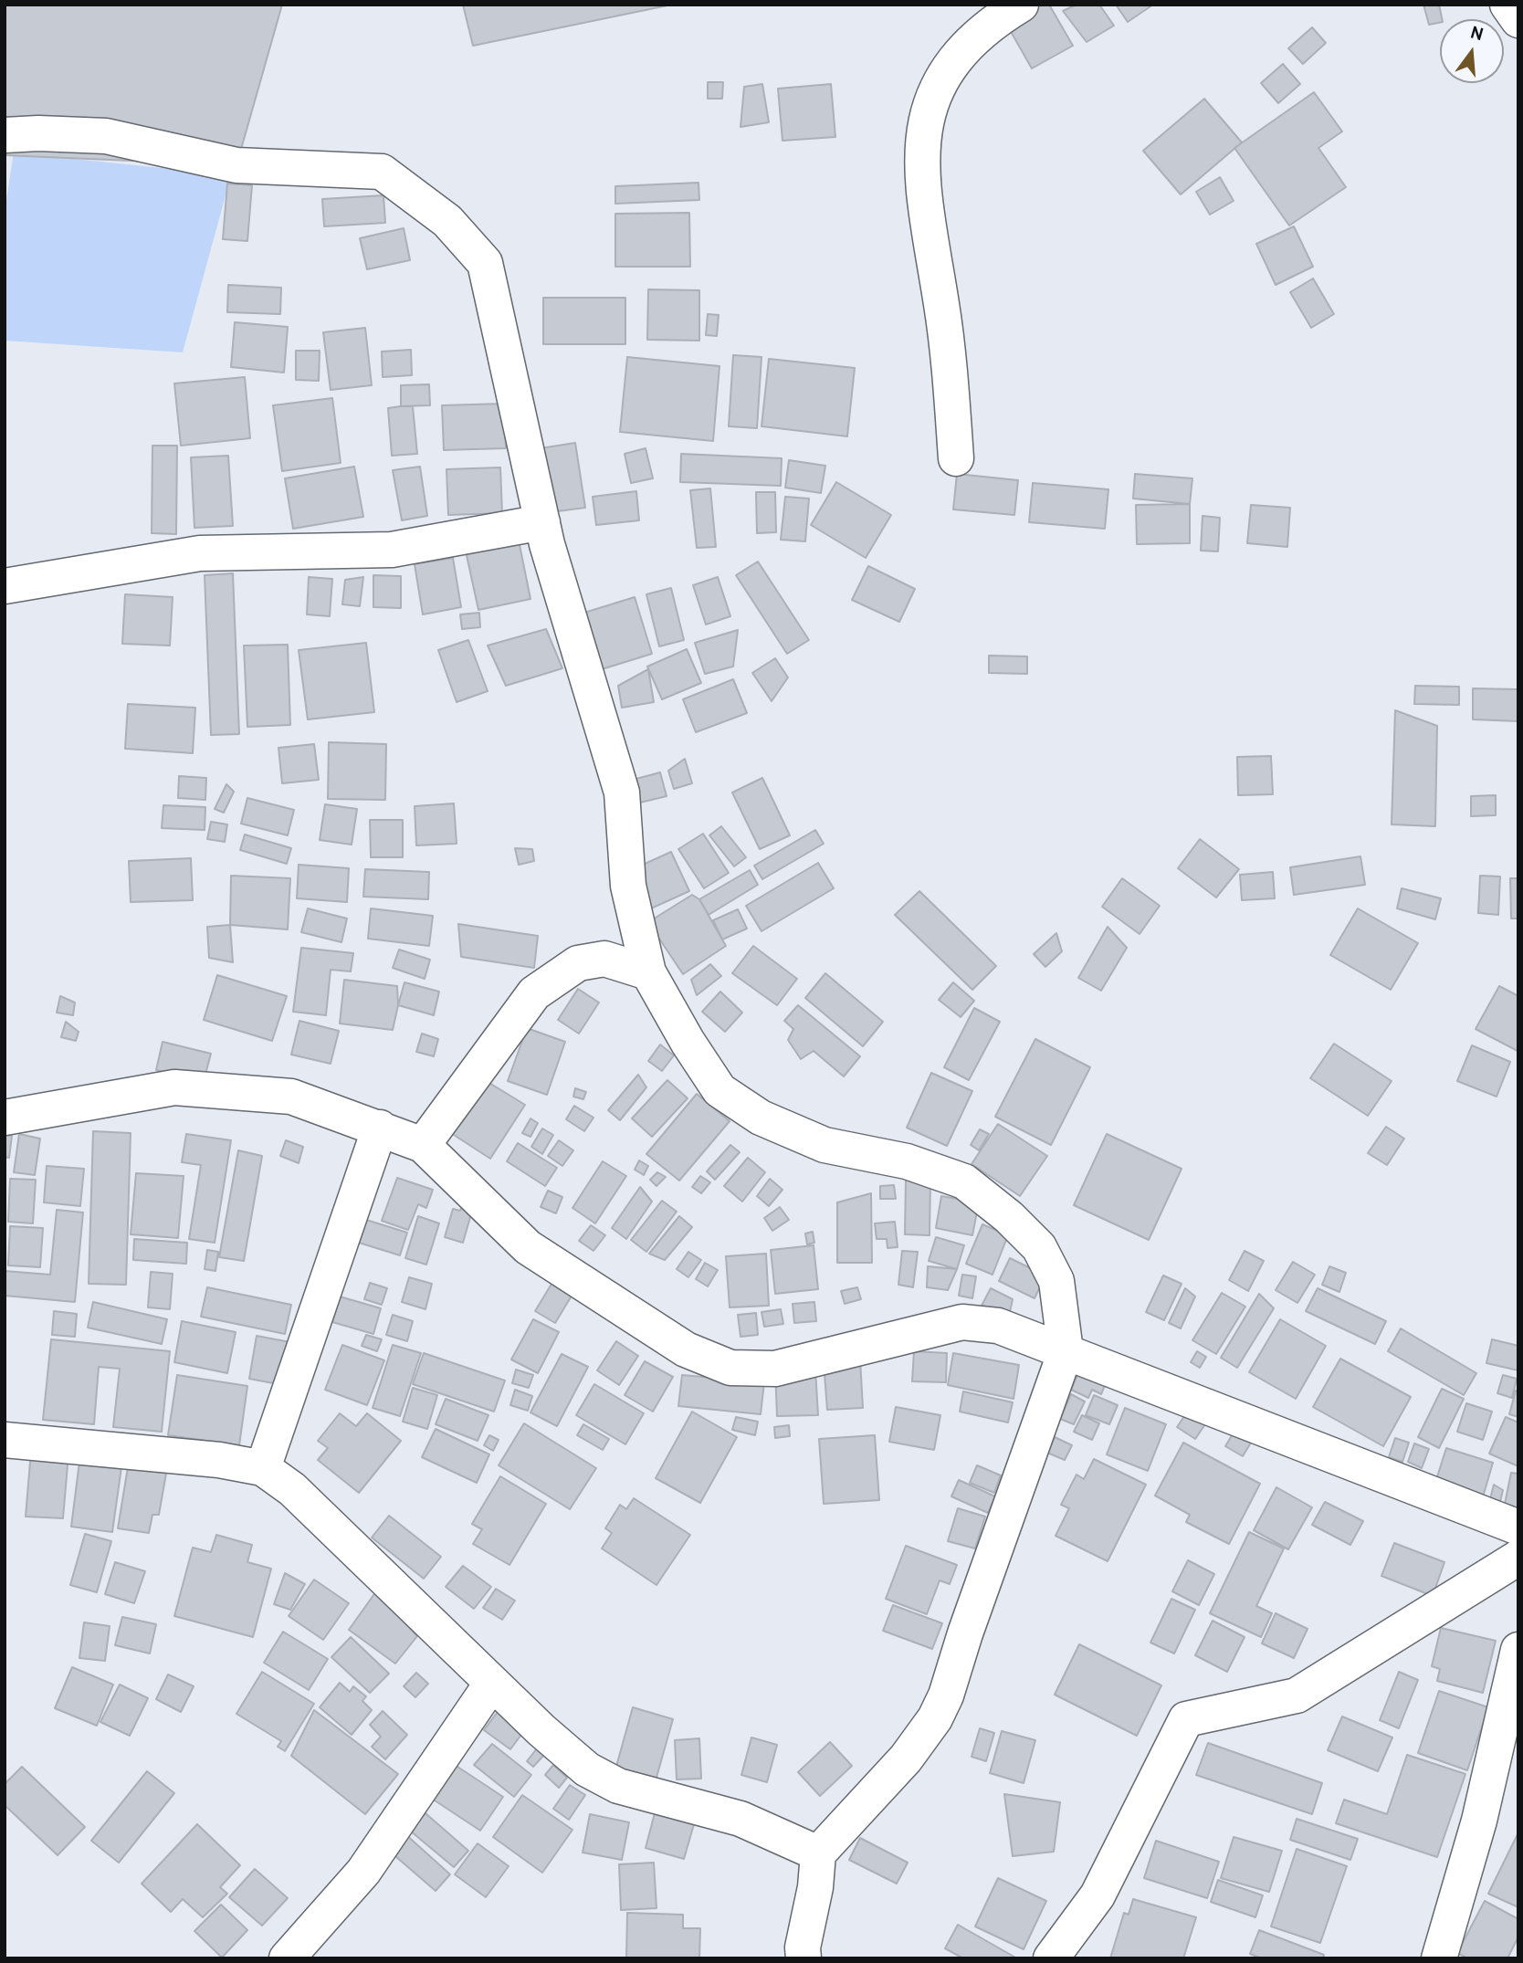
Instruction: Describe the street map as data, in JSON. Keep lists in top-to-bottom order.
{
  "north": "top"
}
